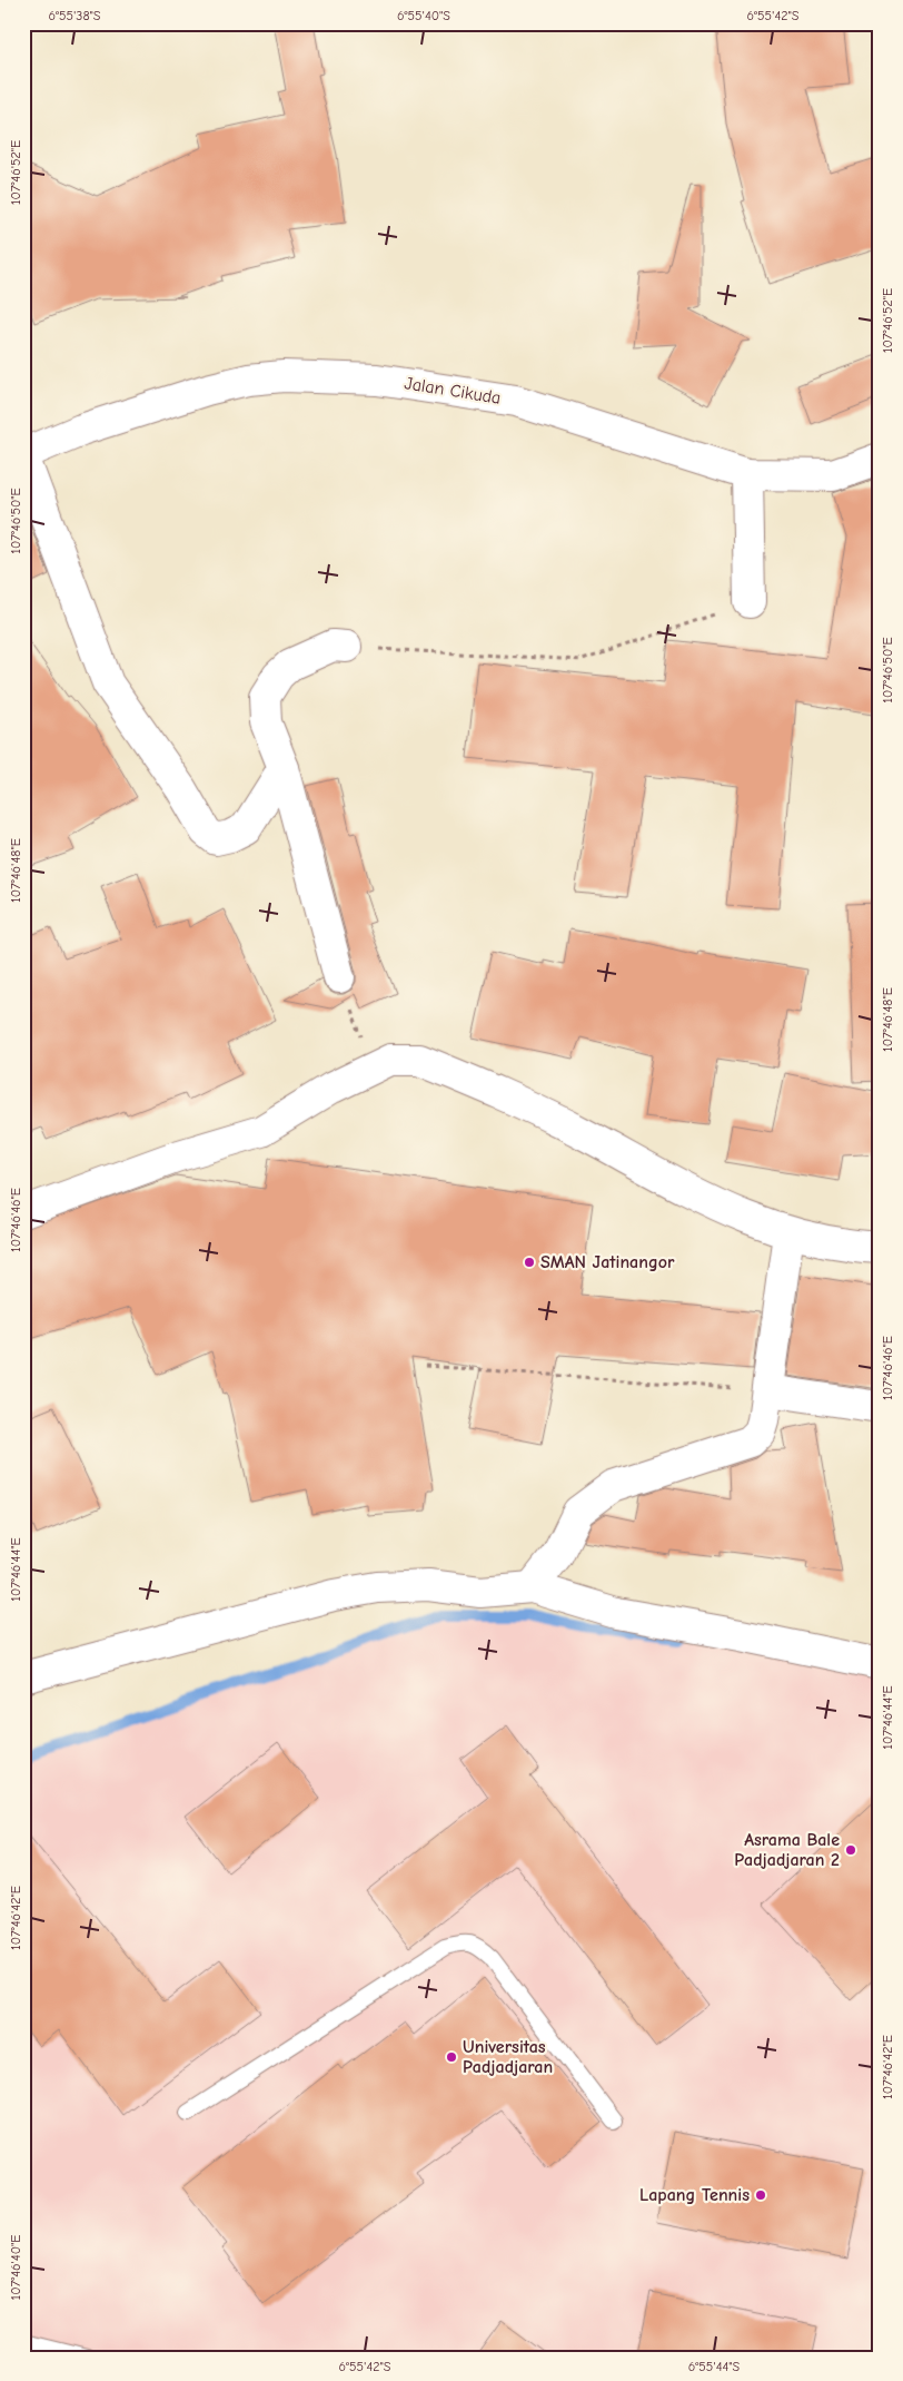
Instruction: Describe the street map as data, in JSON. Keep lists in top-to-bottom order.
{
  "streets": {
    "street": ["Jalan Cikuda"]
  },
  "places": [
    "SMAN Jatinangor",
    "Asrama Bale Padjadjaran 2",
    "Universitas Padjadjaran",
    "Lapang Tennis"
  ],
  "coordinates": [
    "6°55'38\"S",
    "6°55'40\"S",
    "6°55'42\"S",
    "107°46'52\"E",
    "107°46'50\"E",
    "107°46'48\"E",
    "107°46'46\"E",
    "107°46'44\"E",
    "107°46'42\"E",
    "107°46'40\"E",
    "6°55'44\"S"
  ]
}
